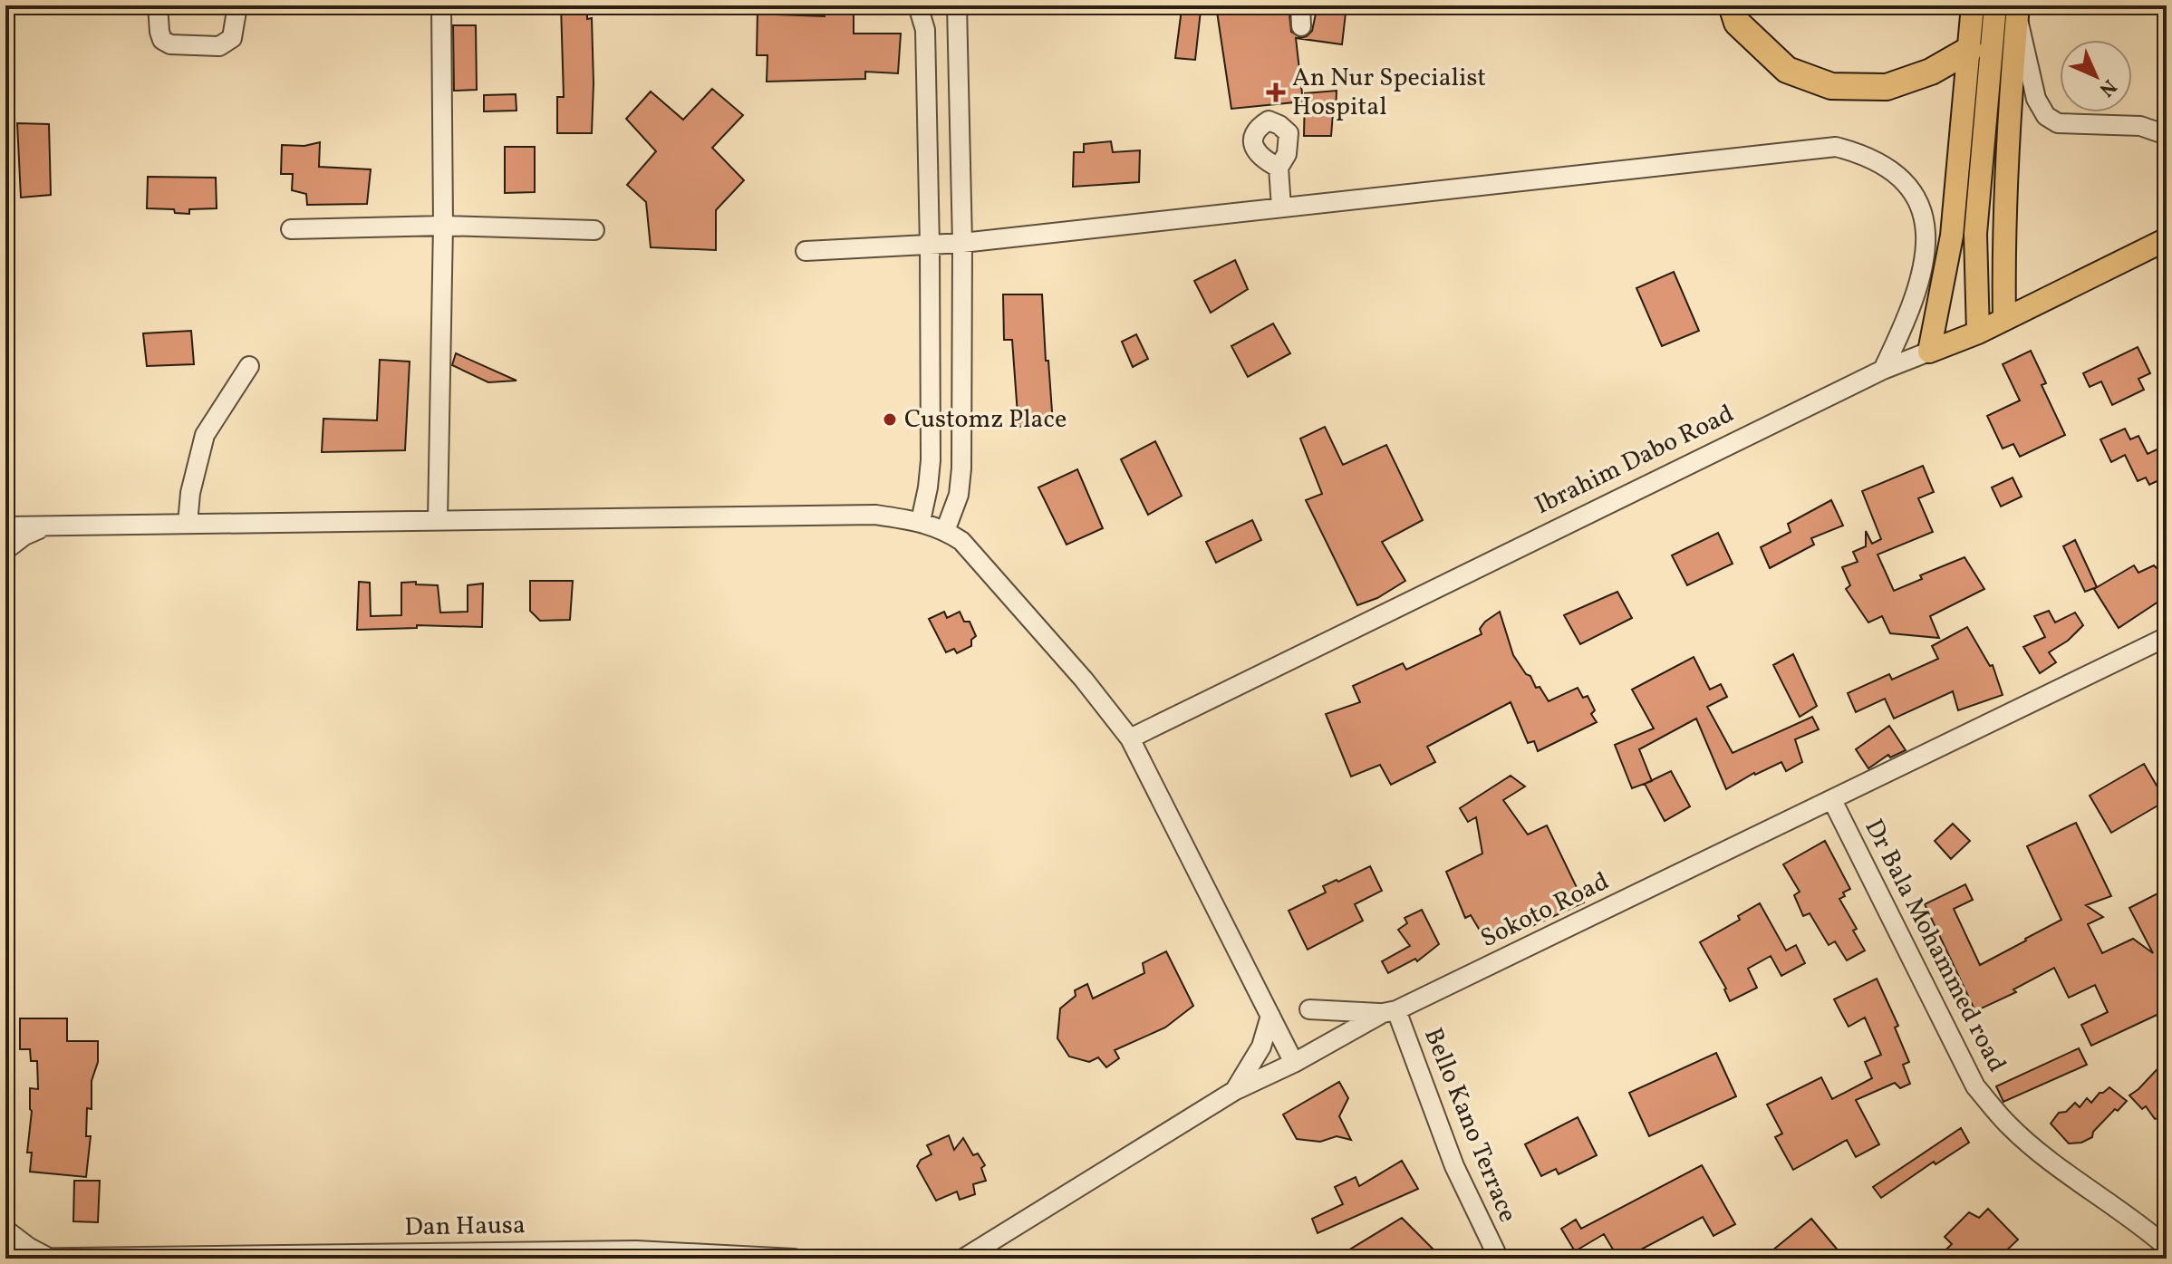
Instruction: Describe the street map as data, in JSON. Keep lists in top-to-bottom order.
{
  "streets": {
    "main road": ["Ibrahim Dabo Road"],
    "street": [
      "Sokoto Road",
      "Dr Bala Mohammed road",
      "Bello Kano Terrace",
      "Dan Hausa"
    ]
  },
  "crossings": [
    ["Sokoto Road", "Dr Bala Mohammed road"],
    ["Sokoto Road", "Bello Kano Terrace"]
  ],
  "places": {
    "health": ["An Nur Specialist Hospital"],
    "other": ["Customz Place"]
  },
  "north": "bottom right"
}
